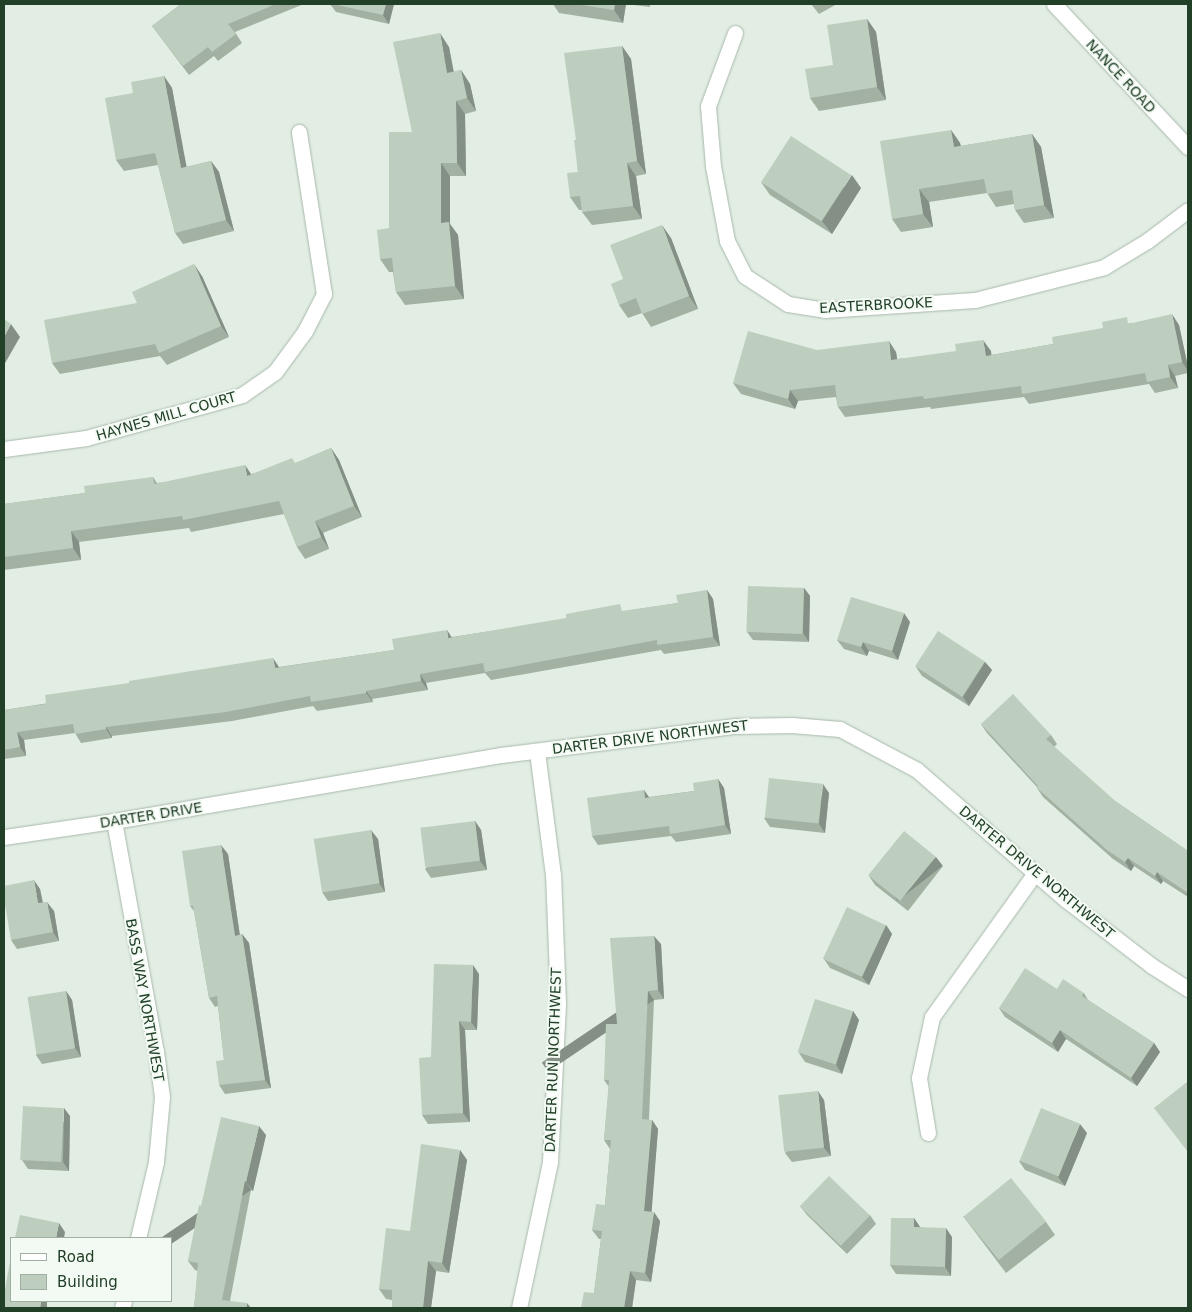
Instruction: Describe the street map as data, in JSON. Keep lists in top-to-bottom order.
{
  "streets": {
    "street": [
      "NANCE ROAD",
      "EASTERBROOKE",
      "HAYNES MILL COURT",
      "DARTER DRIVE NORTHWEST",
      "DARTER DRIVE",
      "BASS WAY NORTHWEST",
      "DARTER RUN NORTHWEST"
    ]
  },
  "crossings": [
    ["DARTER DRIVE NORTHWEST", "DARTER DRIVE"],
    ["DARTER DRIVE NORTHWEST", "DARTER RUN NORTHWEST"],
    ["DARTER DRIVE", "BASS WAY NORTHWEST"]
  ],
  "legend": ["Road", "Building"]
}
